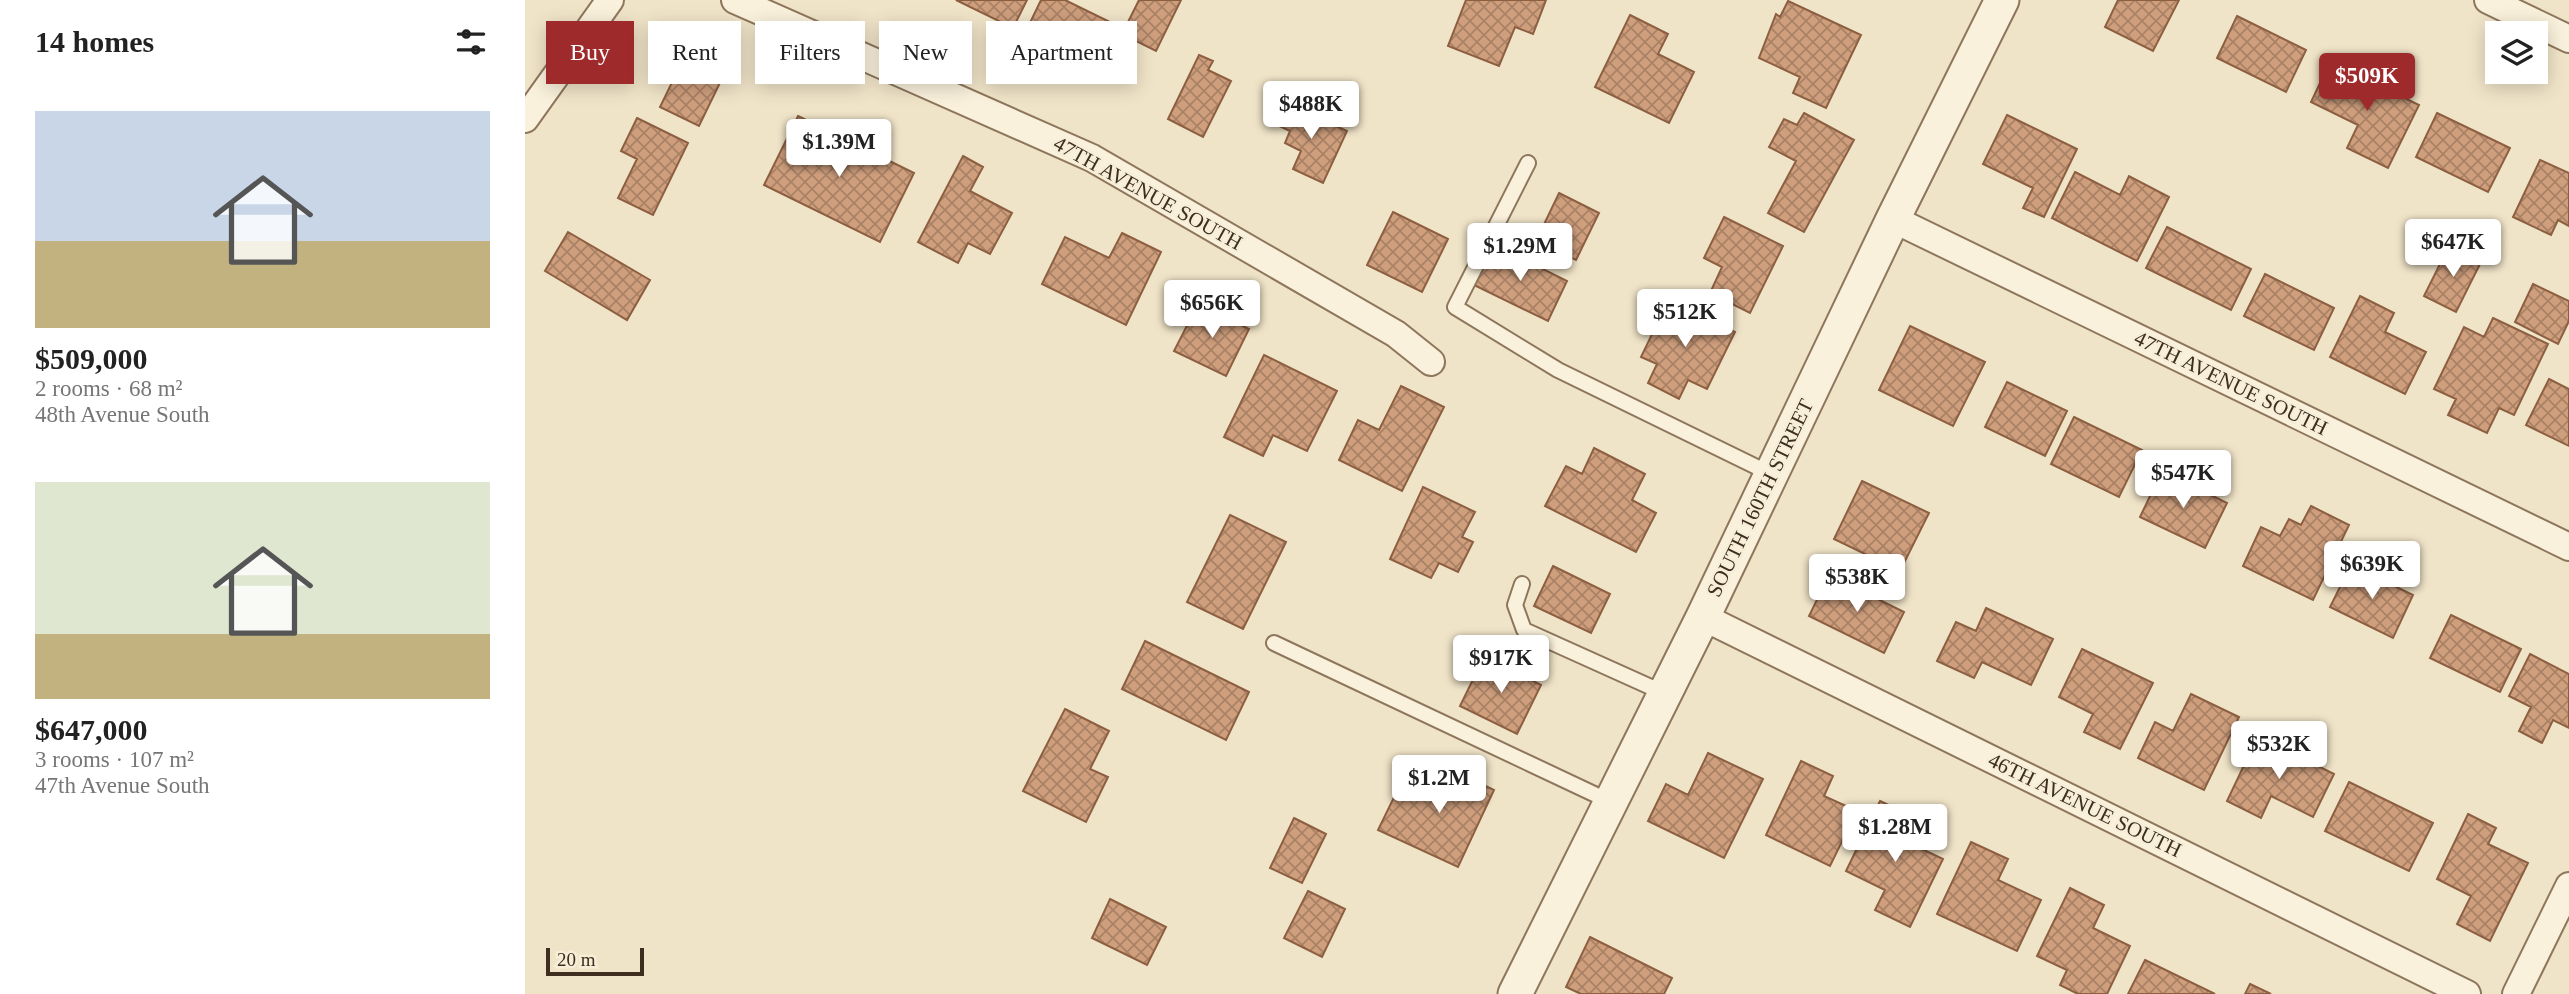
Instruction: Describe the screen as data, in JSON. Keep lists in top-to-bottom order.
{
  "streets": {
    "street": ["47TH AVENUE SOUTH", "SOUTH 160TH STREET", "46TH AVENUE SOUTH"]
  },
  "crossings": [
    ["47TH AVENUE SOUTH", "SOUTH 160TH STREET"],
    ["SOUTH 160TH STREET", "46TH AVENUE SOUTH"]
  ],
  "scale_bar": "20 m",
  "page": {
    "heading": "14 homes",
    "chip": [
      "Buy",
      "Rent",
      "Filters",
      "New",
      "Apartment"
    ],
    "price": [
      "$509K",
      "$488K",
      "$1.39M",
      "$647K",
      "$1.29M",
      "$656K",
      "$512K",
      "$547K",
      "$639K",
      "$538K",
      "$917K",
      "$532K",
      "$1.2M",
      "$1.28M"
    ],
    "list": [
      {
        "name": "$509,000",
        "note": "2 rooms · 68 m² · 48th Avenue South"
      },
      {
        "name": "$647,000",
        "note": "3 rooms · 107 m² · 47th Avenue South"
      }
    ],
    "scale": "20 m"
  }
}
